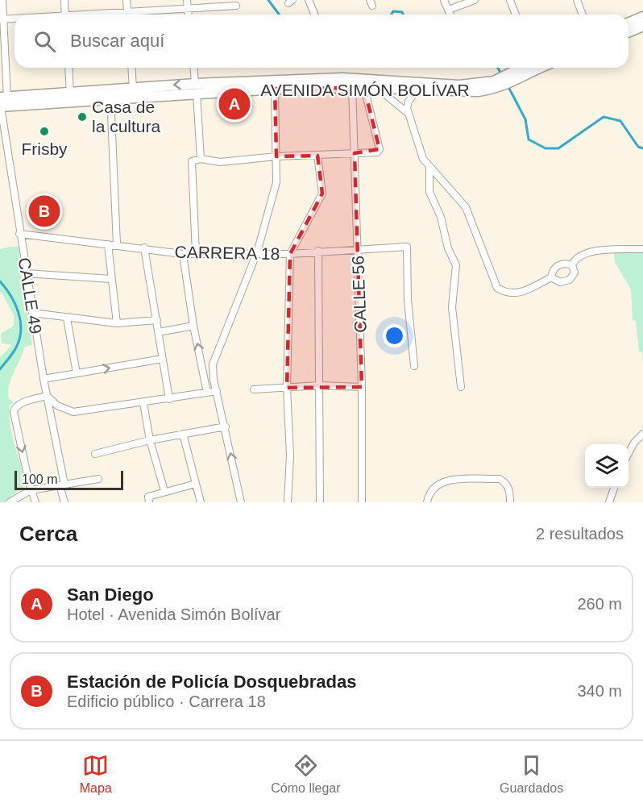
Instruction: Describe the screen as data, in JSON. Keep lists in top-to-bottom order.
{
  "streets": {
    "main road": ["AVENIDA SIMÓN BOLÍVAR"],
    "street": ["CARRERA 18", "CALLE 56", "CALLE 49"]
  },
  "crossings": [
    ["AVENIDA SIMÓN BOLÍVAR", "CALLE 56"],
    ["AVENIDA SIMÓN BOLÍVAR", "CALLE 49"],
    ["CARRERA 18", "CALLE 56"],
    ["CARRERA 18", "CALLE 49"]
  ],
  "places": ["Casa de la cultura", "Frisby"],
  "scale_bar": "100 m",
  "page": {
    "search": "Buscar aquí",
    "pins": ["A", "B"],
    "scale": "100 m",
    "heading": ["Cerca", "2 resultados"],
    "list": [
      {
        "mark": "A",
        "name": "San Diego",
        "note": "Hotel · Avenida Simón Bolívar",
        "value": "260 m"
      },
      {
        "mark": "B",
        "name": "Estación de Policía Dosquebradas",
        "note": "Edificio público · Carrera 18",
        "value": "340 m"
      }
    ],
    "nav": ["Mapa", "Cómo llegar", "Guardados"]
  }
}
